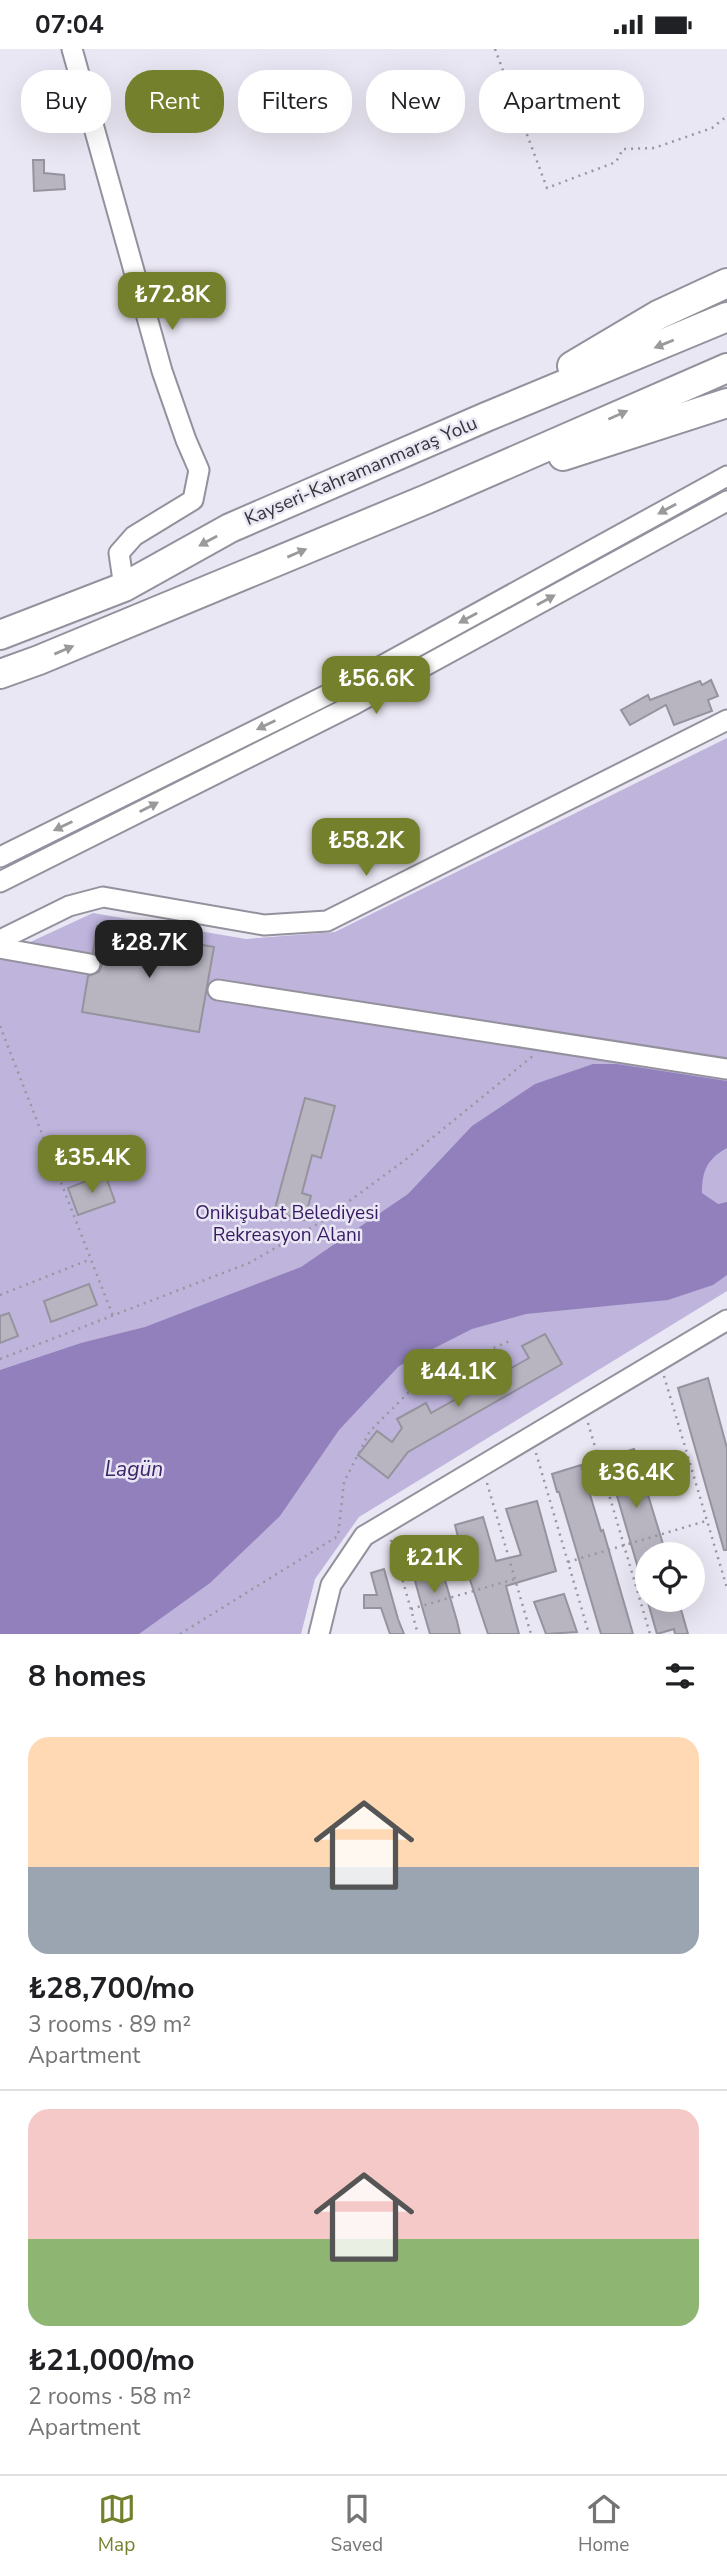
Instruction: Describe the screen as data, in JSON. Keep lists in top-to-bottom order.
{
  "streets": {
    "highway": ["Kayseri-Kahramanmaraş Yolu"]
  },
  "water": ["Lagün"],
  "parks": ["Onikişubat Belediyesi Rekreasyon Alanı"],
  "page": {
    "status": "07:04",
    "chip": [
      "Buy",
      "Rent",
      "Filters",
      "New",
      "Apartment"
    ],
    "price": [
      "₺72.8K",
      "₺56.6K",
      "₺58.2K",
      "₺28.7K",
      "₺35.4K",
      "₺44.1K",
      "₺36.4K",
      "₺21K"
    ],
    "heading": "8 homes",
    "list": [
      {
        "name": "₺28,700/mo",
        "note": "3 rooms · 89 m² · Apartment"
      },
      {
        "name": "₺21,000/mo",
        "note": "2 rooms · 58 m² · Apartment"
      }
    ],
    "tabs": ["Map", "Saved", "Home"]
  }
}
